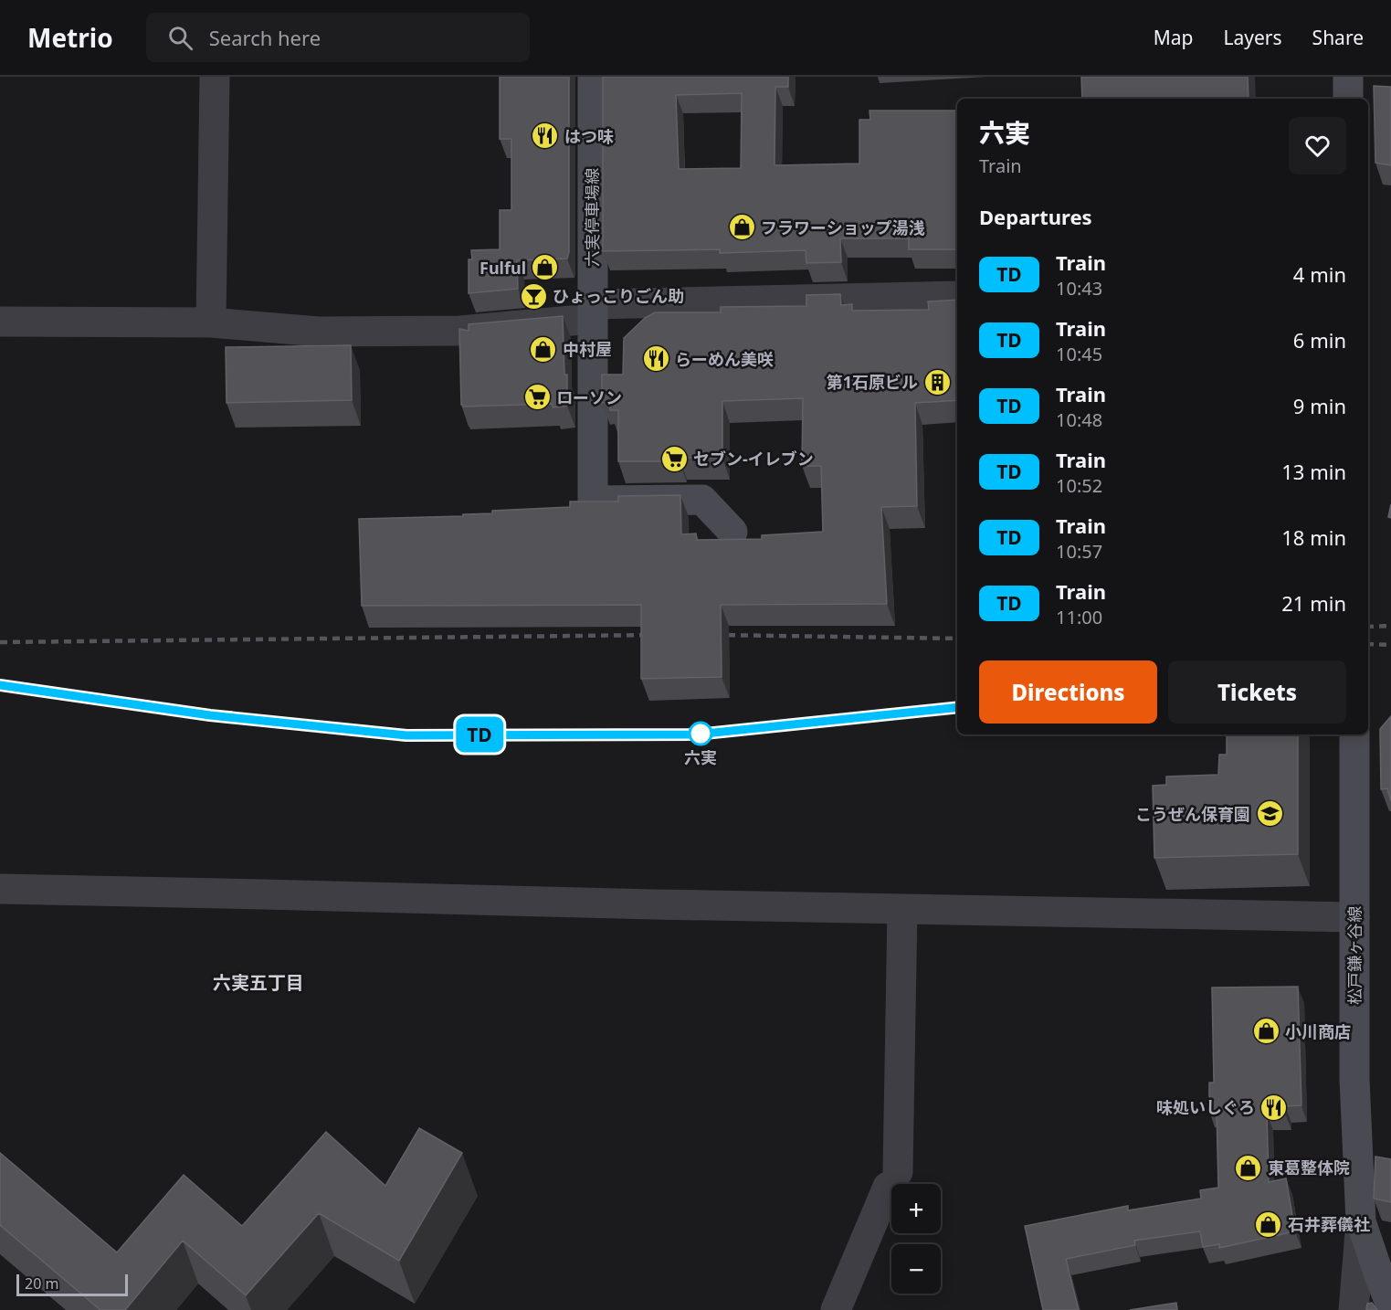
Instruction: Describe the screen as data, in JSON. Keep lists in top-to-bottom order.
{
  "streets": {
    "main road": ["六実停車場線", "松戸鎌ヶ谷線"]
  },
  "districts": ["六実五丁目"],
  "places": {
    "restaurant": ["はつ味", "らーめん美咲", "味処いしぐろ"],
    "shop": [
      "フラワーショップ湯浅",
      "Fulful",
      "中村屋",
      "小川商店",
      "東葛整体院",
      "石井葬儀社"
    ],
    "bar": ["ひょっこりごん助"],
    "building": ["第1石原ビル"],
    "supermarket": ["ローソン", "セブン-イレブン"],
    "other": ["六実"],
    "school or university": ["こうぜん保育園"]
  },
  "scale_bar": "20 m",
  "page": {
    "header": "Metrio",
    "search": "Search here",
    "nav": ["Map", "Layers", "Share"],
    "on_map": "TD",
    "heading": [
      ["六実", "Train"],
      "Departures"
    ],
    "list": [
      {
        "mark": "TD",
        "name": "Train",
        "note": "10:43",
        "value": "4 min"
      },
      {
        "mark": "TD",
        "name": "Train",
        "note": "10:45",
        "value": "6 min"
      },
      {
        "mark": "TD",
        "name": "Train",
        "note": "10:48",
        "value": "9 min"
      },
      {
        "mark": "TD",
        "name": "Train",
        "note": "10:52",
        "value": "13 min"
      },
      {
        "mark": "TD",
        "name": "Train",
        "note": "10:57",
        "value": "18 min"
      },
      {
        "mark": "TD",
        "name": "Train",
        "note": "11:00",
        "value": "21 min"
      }
    ],
    "buttons": ["Directions", "Tickets"],
    "map_buttons": ["+", "−"],
    "scale": "20 m"
  }
}
